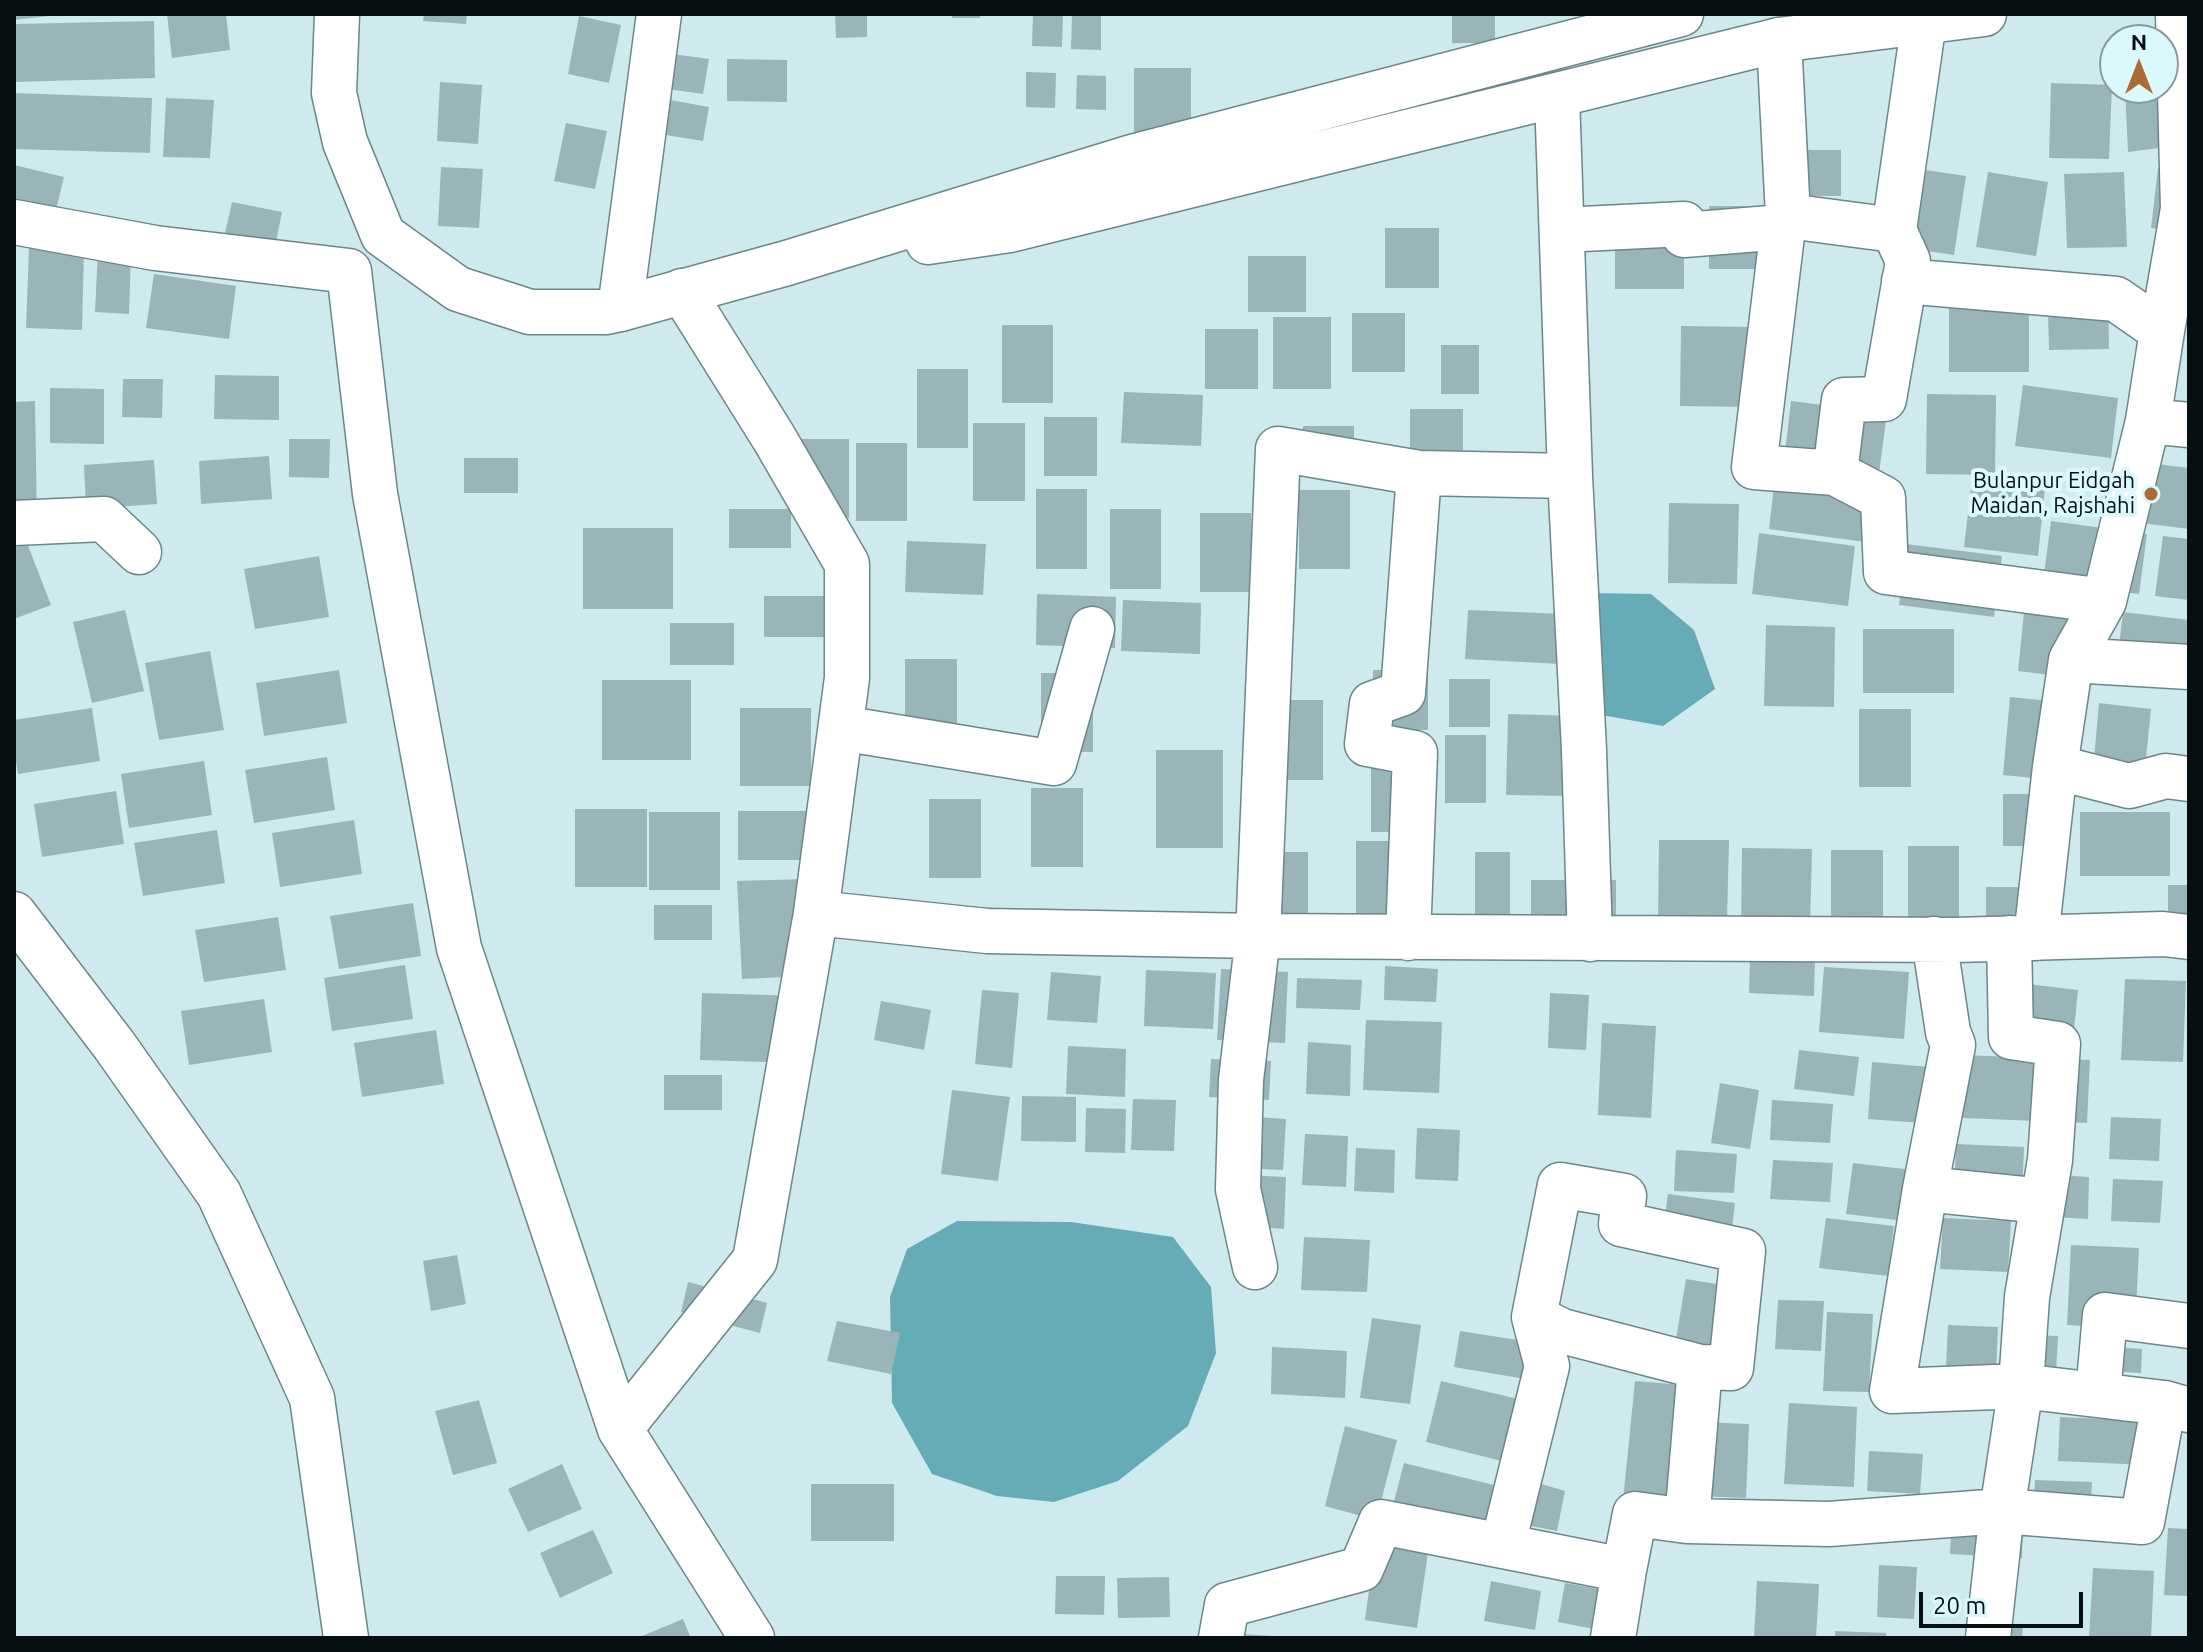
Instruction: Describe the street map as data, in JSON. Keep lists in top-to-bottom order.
{
  "places": ["Bulanpur Eidgah Maidan, Rajshahi"],
  "scale_bar": "20 m",
  "north": "top"
}
